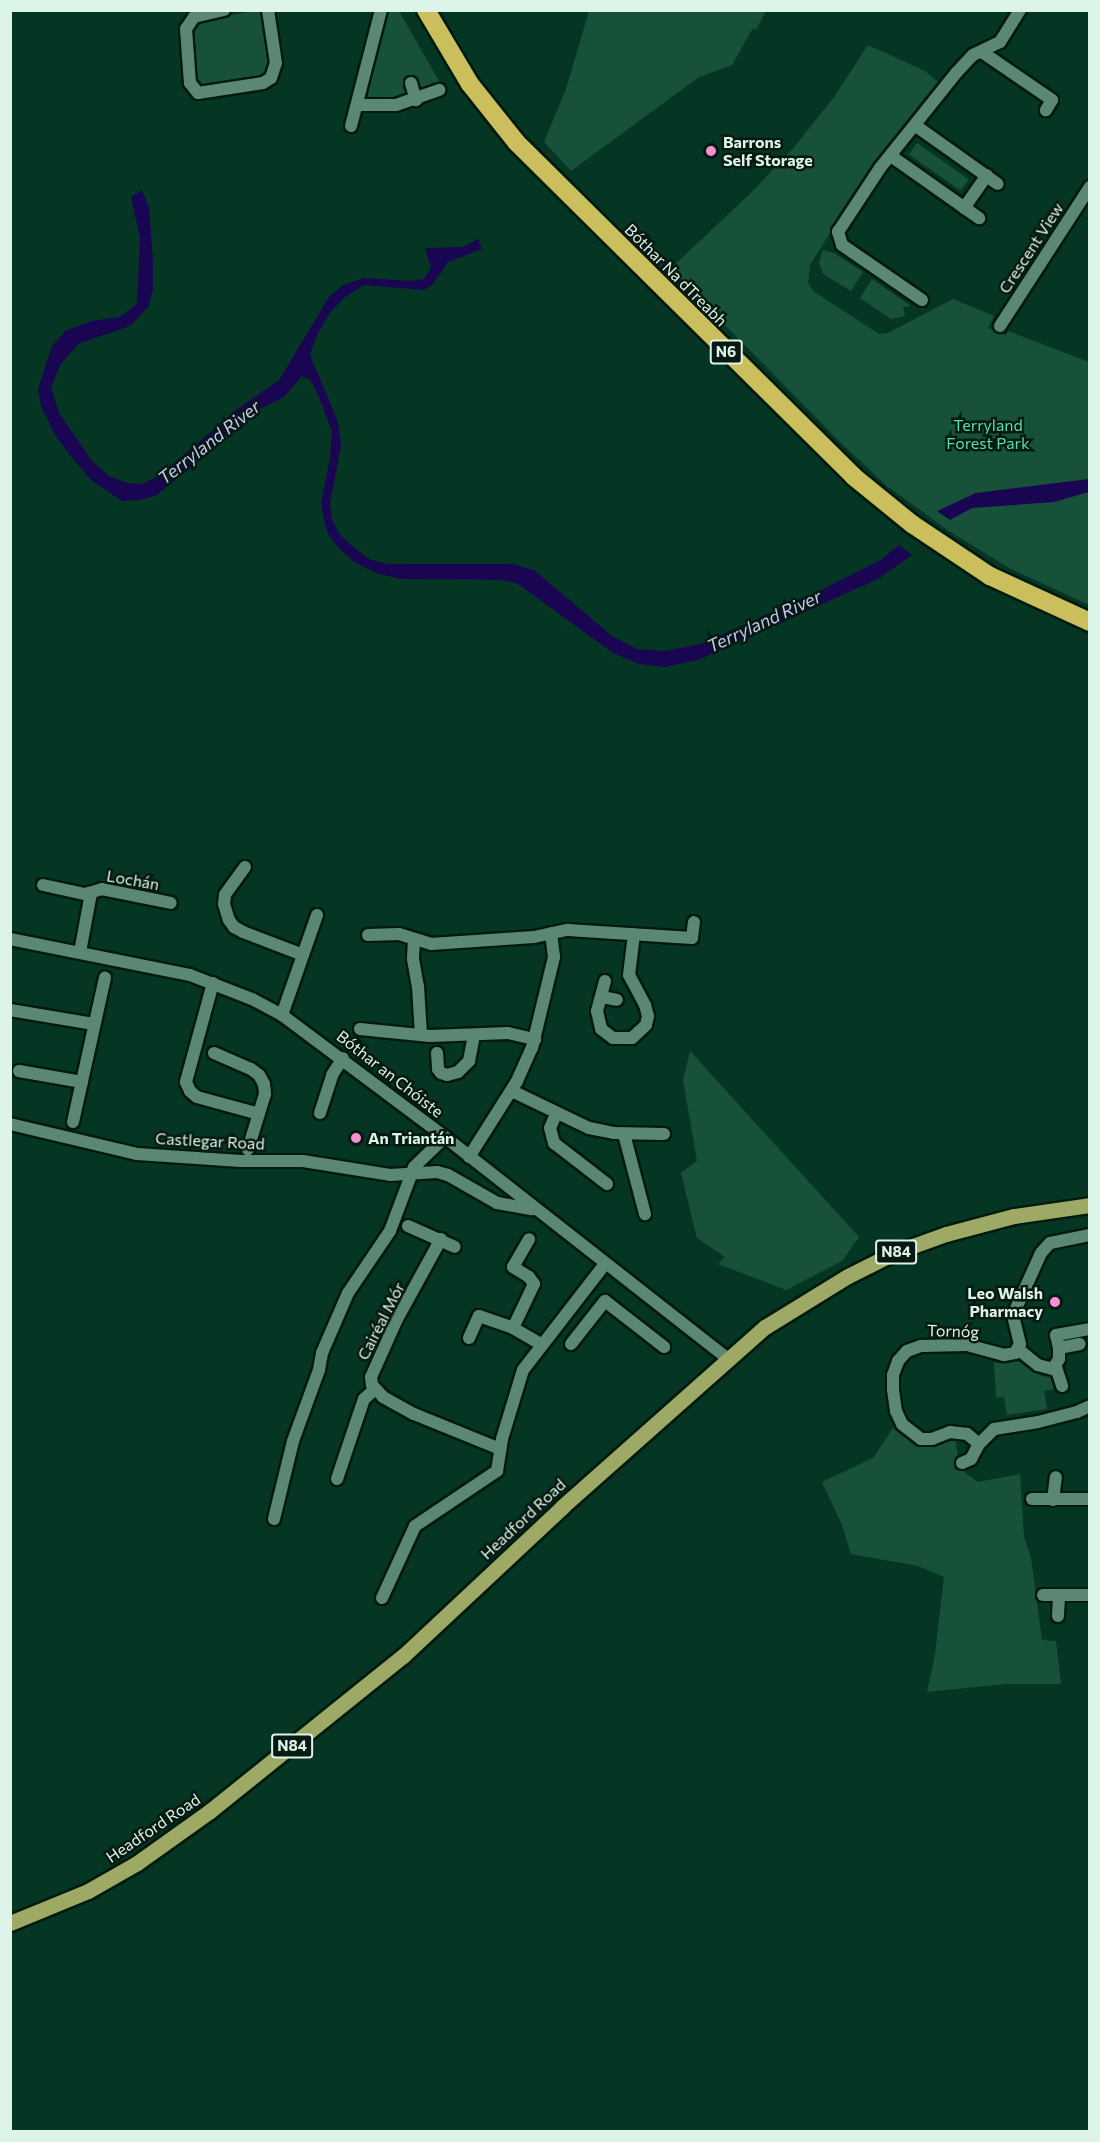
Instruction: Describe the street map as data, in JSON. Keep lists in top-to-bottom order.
{
  "streets": {
    "highway": ["Bóthar Na dTreabh", "N6"],
    "main road": ["N84", "Headford Road"],
    "street": [
      "Crescent View",
      "Lochán",
      "Bóthar an Chóiste",
      "Castlegar Road",
      "Cairéal Mór",
      "Tornóg"
    ]
  },
  "crossings": [
    ["Lochán", "Bóthar an Chóiste"],
    ["Bóthar an Chóiste", "Castlegar Road"],
    ["Bóthar an Chóiste", "Headford Road"]
  ],
  "water": ["Terryland River"],
  "parks": ["Terryland Forest Park"],
  "places": ["Barrons Self Storage", "An Triantán", "Leo Walsh Pharmacy"]
}
